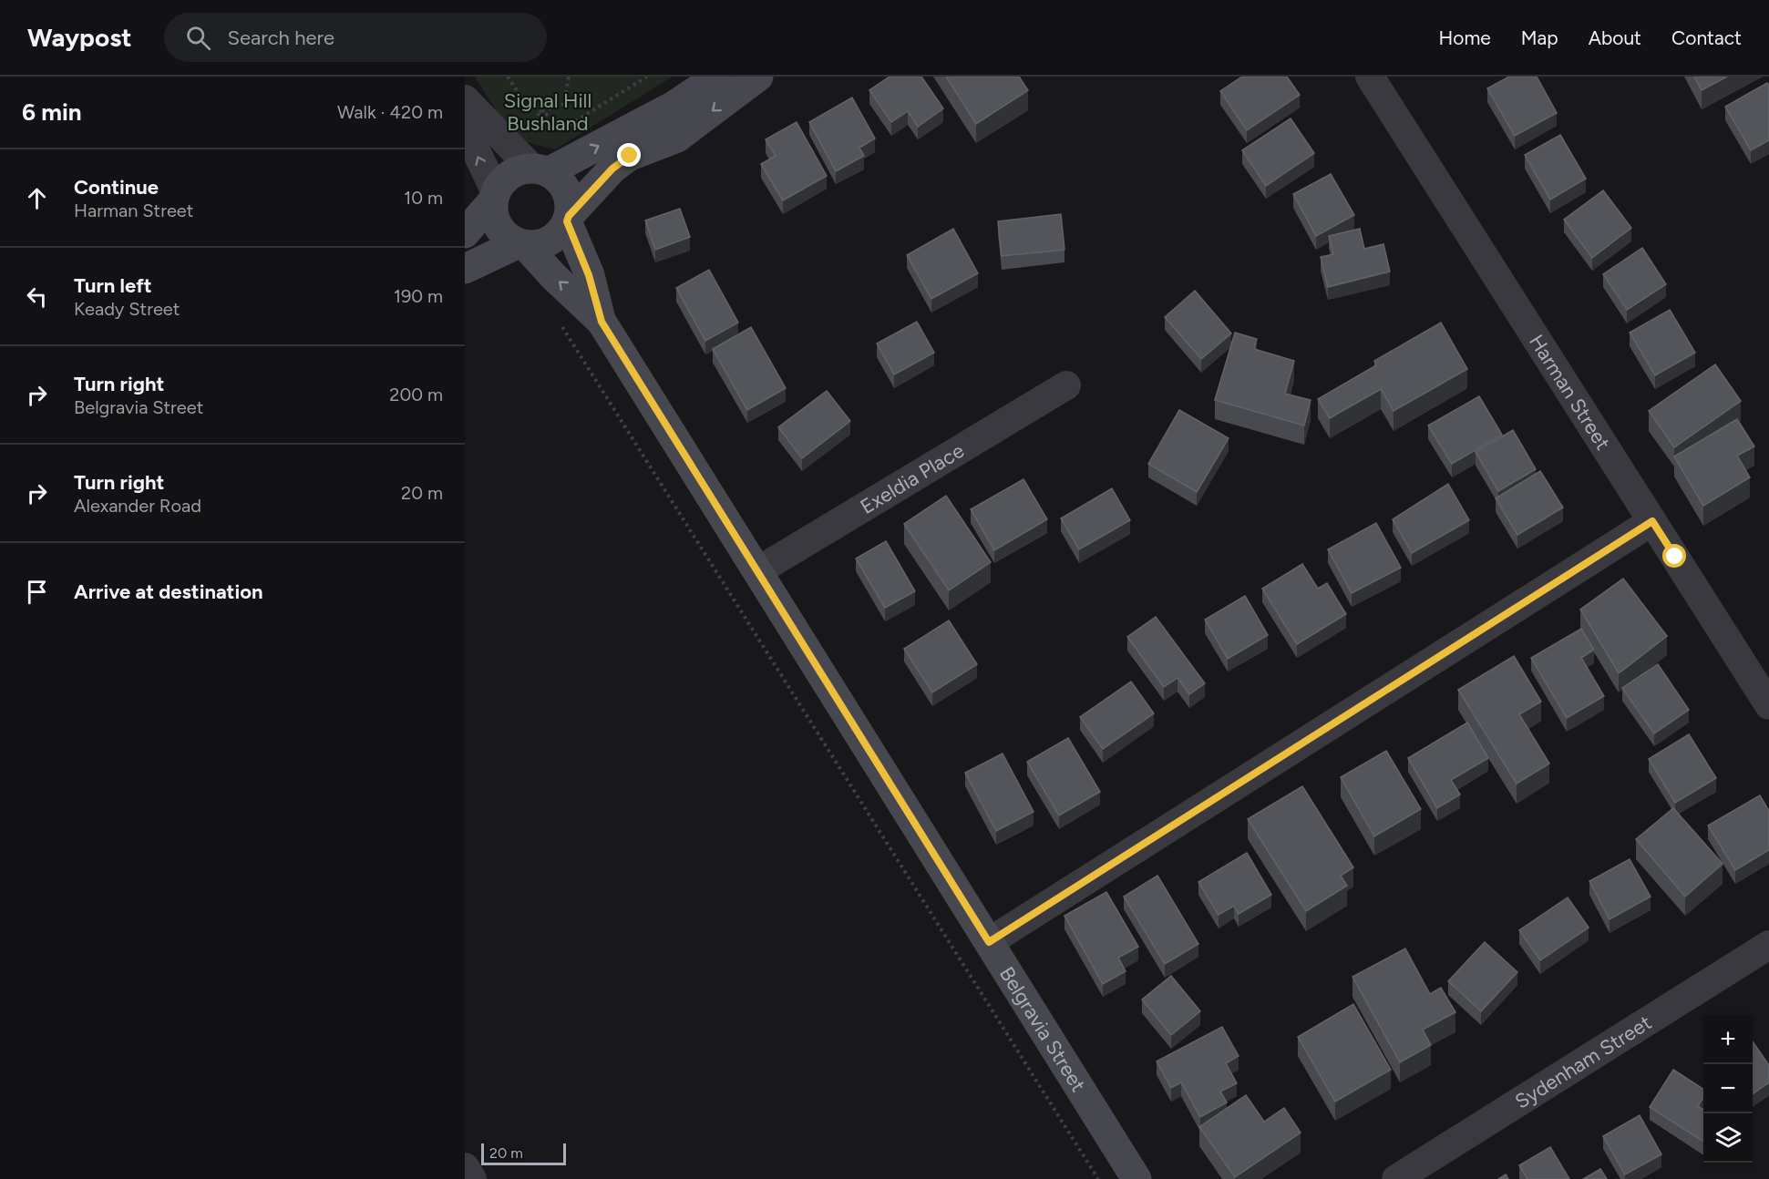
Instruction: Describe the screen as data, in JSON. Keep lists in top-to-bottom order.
{
  "streets": {
    "street": [
      "Harman Street",
      "Exeldia Place",
      "Belgravia Street",
      "Sydenham Street"
    ]
  },
  "crossings": [
    ["Exeldia Place", "Belgravia Street"]
  ],
  "parks": ["Signal Hill Bushland"],
  "scale_bar": "20 m",
  "page": {
    "header": "Waypost",
    "search": "Search here",
    "nav": [
      "Home",
      "Map",
      "About",
      "Contact"
    ],
    "heading": ["6 min", "Walk · 420 m"],
    "list": [
      ["Continue", "Harman Street", "10 m"],
      ["Turn left", "Keady Street", "190 m"],
      ["Turn right", "Belgravia Street", "200 m"],
      ["Turn right", "Alexander Road", "20 m"],
      "Arrive at destination"
    ],
    "map_buttons": ["+", "−"],
    "scale": "20 m"
  }
}
